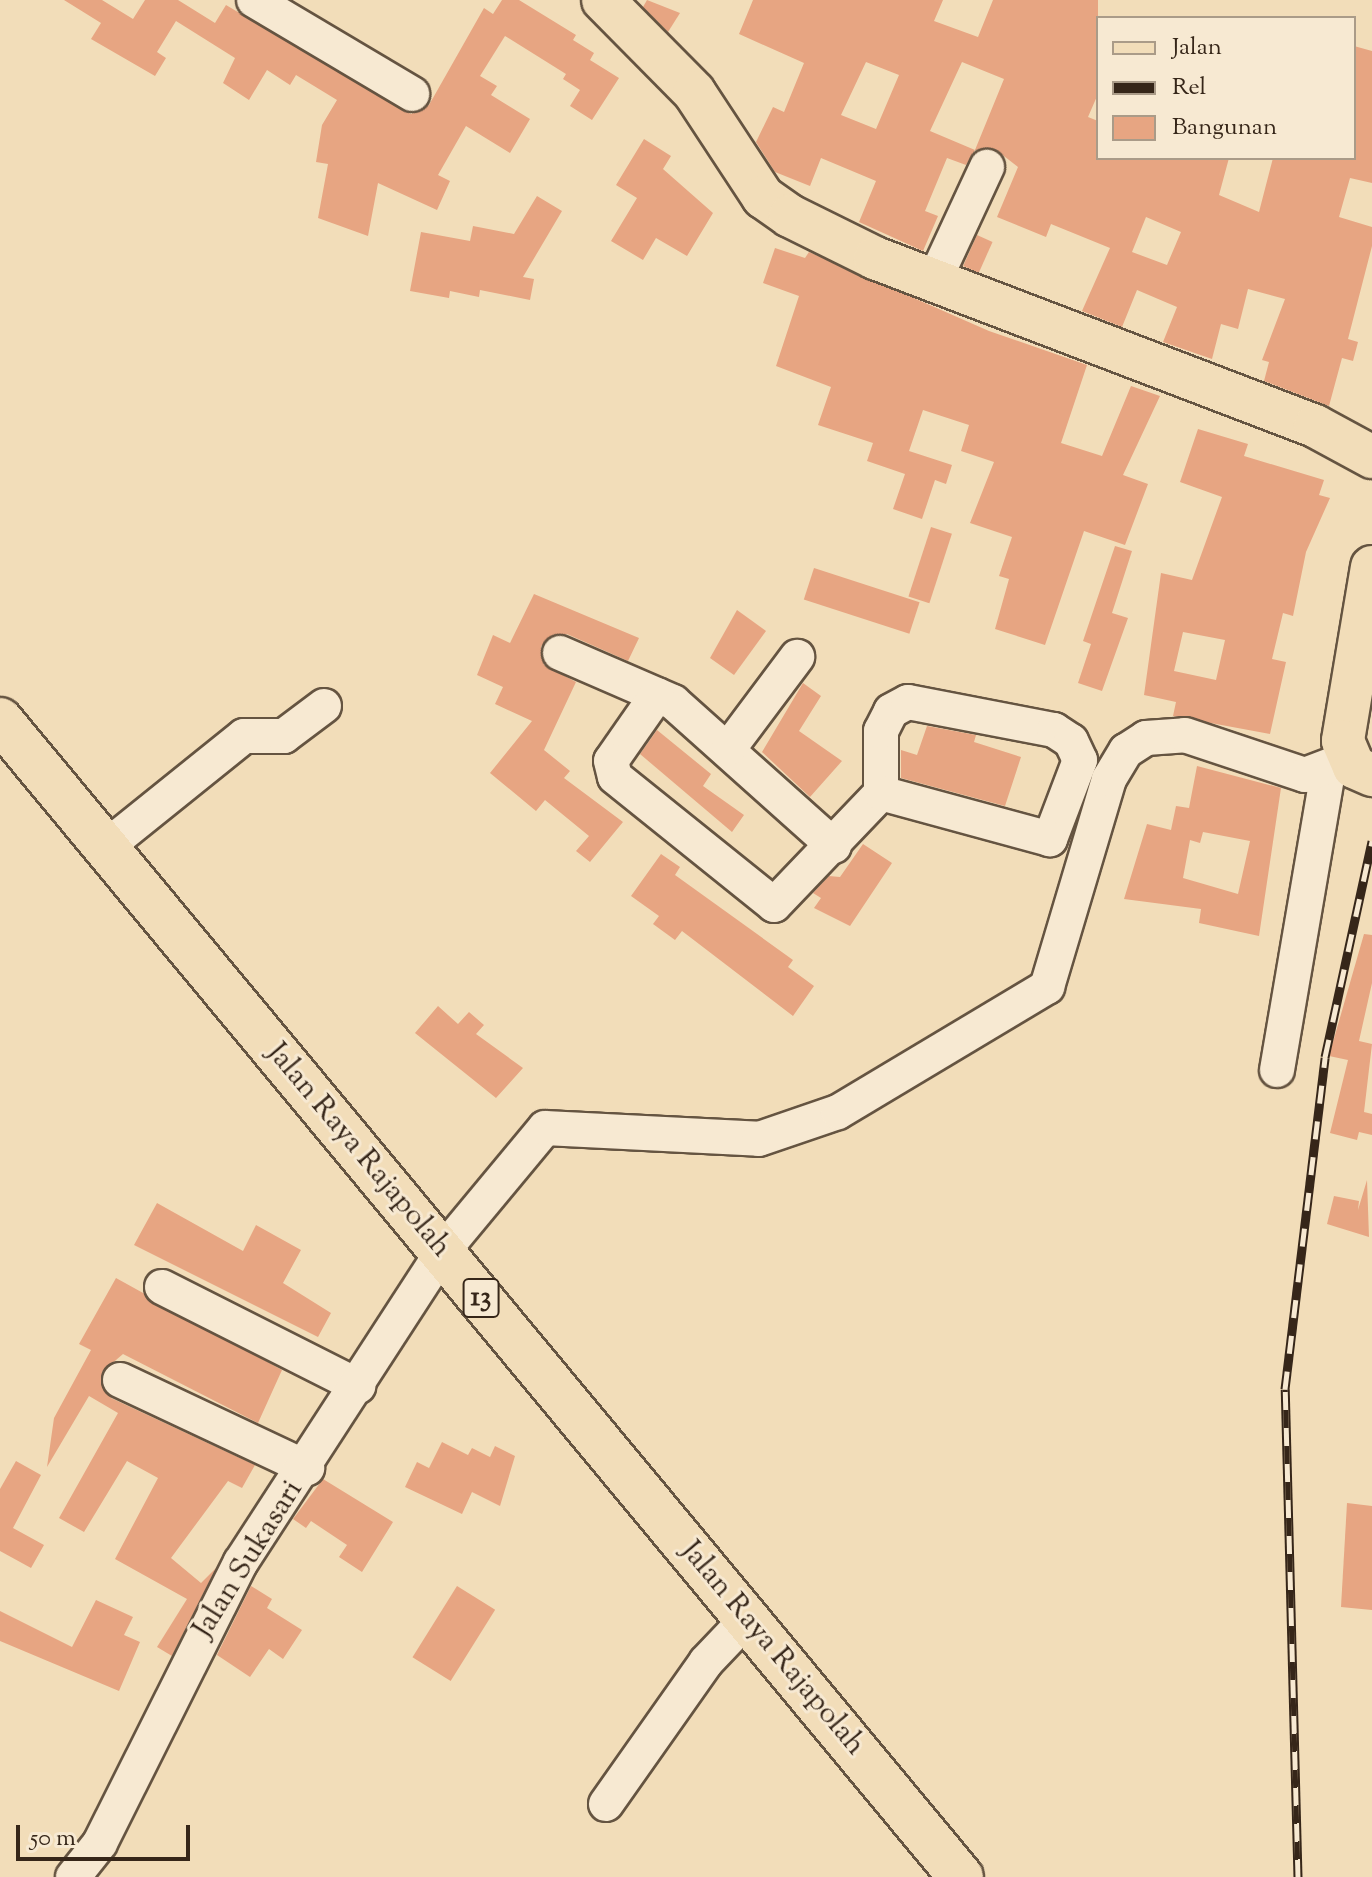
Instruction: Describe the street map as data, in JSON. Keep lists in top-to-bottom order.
{
  "streets": {
    "highway": ["Jalan Raya Rajapolah", "13"],
    "street": ["Jalan Sukasari"]
  },
  "crossings": [
    ["Jalan Raya Rajapolah", "Jalan Sukasari"]
  ],
  "legend": ["Jalan", "Rel", "Bangunan"],
  "scale_bar": "50 m"
}
